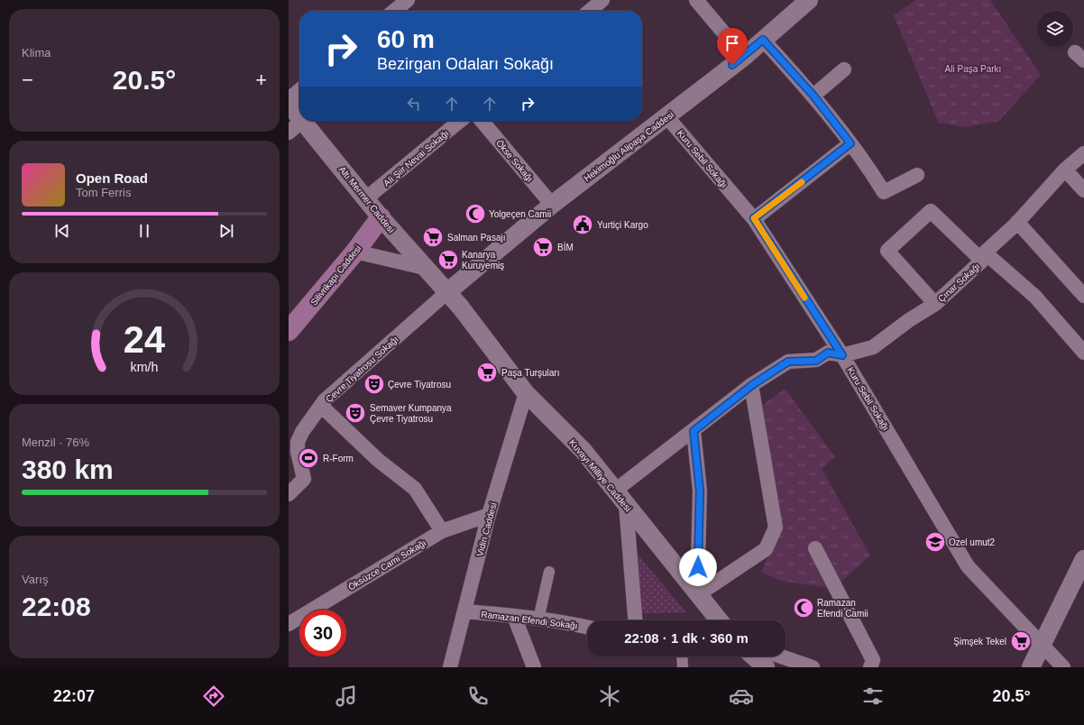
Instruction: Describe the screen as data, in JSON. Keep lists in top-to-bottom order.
{
  "streets": {
    "main road": ["Silivrikapı Caddesi"],
    "street": [
      "Hekimoğlu Alipaşa Caddesi",
      "Ali Şiir Nevai Sokağı",
      "Kuru Sebil Sokağı",
      "Ökse Sokağı",
      "Altı Mermer Caddesi",
      "Çınar Sokağı",
      "Çevre Tiyatrosu Sokağı",
      "Kuvayı Milliye Caddesi",
      "Vidin Caddesi",
      "Öksüzce Cami Sokağı",
      "Ramazan Efendi Sokağı"
    ]
  },
  "crossings": [
    ["Hekimoğlu Alipaşa Caddesi", "Kuru Sebil Sokağı"],
    ["Hekimoğlu Alipaşa Caddesi", "Ökse Sokağı"],
    ["Hekimoğlu Alipaşa Caddesi", "Altı Mermer Caddesi"],
    ["Hekimoğlu Alipaşa Caddesi", "Çevre Tiyatrosu Sokağı"],
    ["Hekimoğlu Alipaşa Caddesi", "Kuvayı Milliye Caddesi"],
    ["Ali Şiir Nevai Sokağı", "Altı Mermer Caddesi"],
    ["Kuru Sebil Sokağı", "Çınar Sokağı"],
    ["Altı Mermer Caddesi", "Silivrikapı Caddesi"],
    ["Altı Mermer Caddesi", "Çevre Tiyatrosu Sokağı"],
    ["Altı Mermer Caddesi", "Kuvayı Milliye Caddesi"],
    ["Çınar Sokağı", "Kuvayı Milliye Caddesi"],
    ["Çevre Tiyatrosu Sokağı", "Kuvayı Milliye Caddesi"],
    ["Kuvayı Milliye Caddesi", "Vidin Caddesi"],
    ["Vidin Caddesi", "Öksüzce Cami Sokağı"],
    ["Vidin Caddesi", "Ramazan Efendi Sokağı"]
  ],
  "parks": ["Ali Paşa Parkı"],
  "places": {
    "mosque": ["Yolgeçen Camii", "Ramazan Efendi Camii"],
    "public building": ["Yurtiçi Kargo"],
    "supermarket": [
      "Salman Pasajı",
      "BİM",
      "Kanarya Kuruyemiş",
      "Paşa Turşuları",
      "Şimşek Tekel"
    ],
    "theatre": ["Çevre Tiyatrosu", "Semaver Kumpanya Çevre Tiyatrosu"],
    "sports": ["R-Form"],
    "school or university": ["Ozel umut2"]
  },
  "page": {
    "tile": [
      "Klima",
      ["Menzil · 76%", "380 km"],
      ["Varış", "22:08"]
    ],
    "turn": ["60 m", "Bezirgan Odaları Sokağı"],
    "heat": ["−", "20.5°", "+"],
    "song": ["Open Road", "Tom Ferris"],
    "limit": "30",
    "trip": "22:08 · 1 dk · 360 m",
    "tabs": ["22:07", "20.5°"],
    "gauge": ["24", "km/h"]
  }
}
